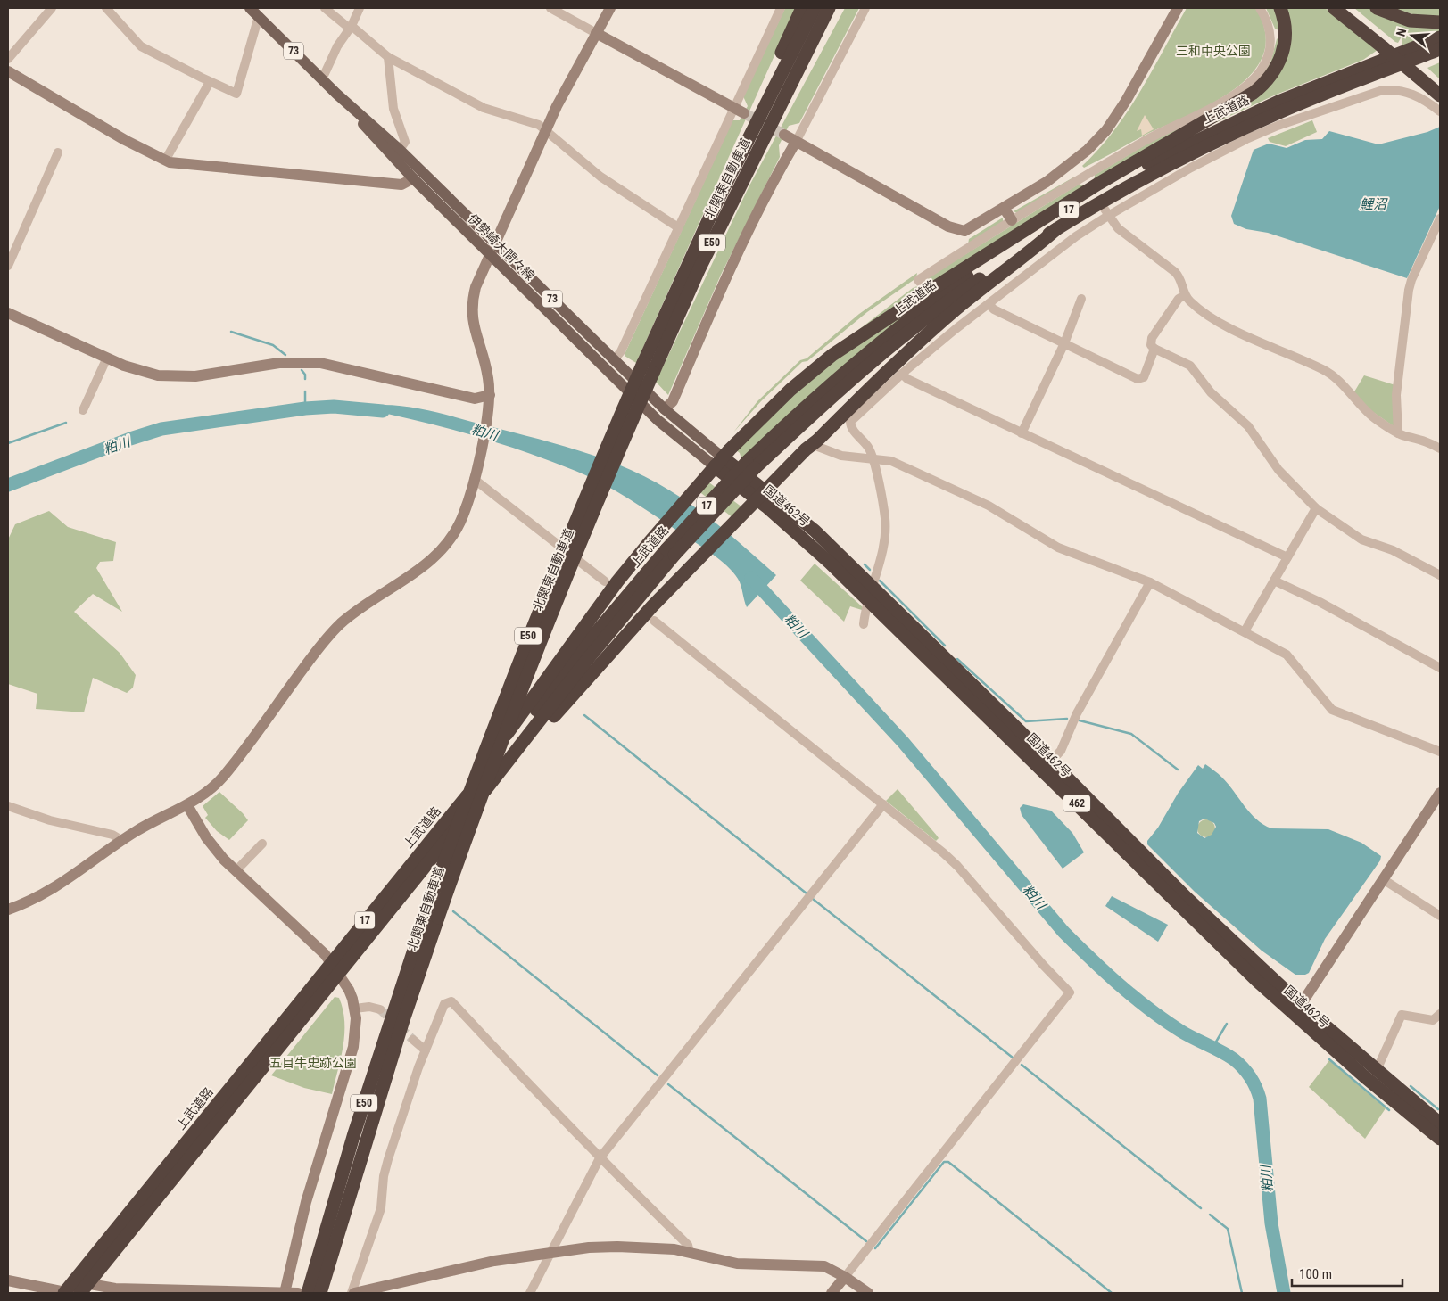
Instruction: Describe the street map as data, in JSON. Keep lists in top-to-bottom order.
{
  "streets": {
    "highway": [
      "上武道路",
      "北関東自動車道",
      "17",
      "E50",
      "国道462号",
      "462"
    ],
    "main road": ["73", "伊勢崎大間々線"]
  },
  "crossings": [
    ["伊勢崎大間々線", "国道462号"]
  ],
  "water": ["鯉沼", "粕川"],
  "parks": ["三和中央公園", "五目牛史跡公園"],
  "scale_bar": "100 m",
  "north": "left"
}
